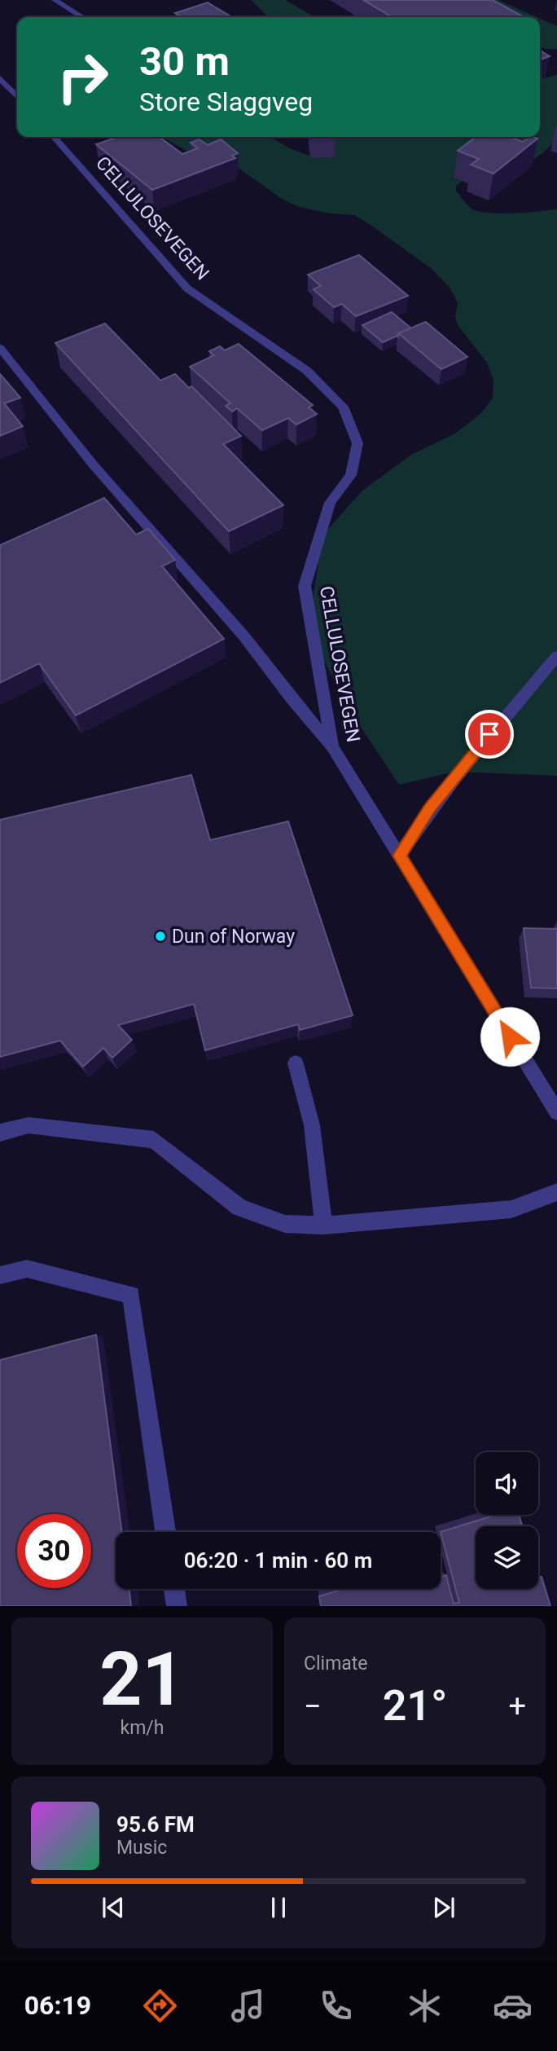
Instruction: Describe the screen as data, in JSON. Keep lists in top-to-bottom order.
{
  "streets": {
    "street": ["CELLULOSEVEGEN"]
  },
  "places": ["Dun of Norway"],
  "page": {
    "turn": ["30 m", "Store Slaggveg"],
    "limit": "30",
    "trip": "06:20 · 1 min · 60 m",
    "tile": [
      ["21", "km/h"],
      "Climate"
    ],
    "heat": ["−", "21°", "+"],
    "song": ["95.6 FM", "Music"],
    "tabs": "06:19"
  }
}
